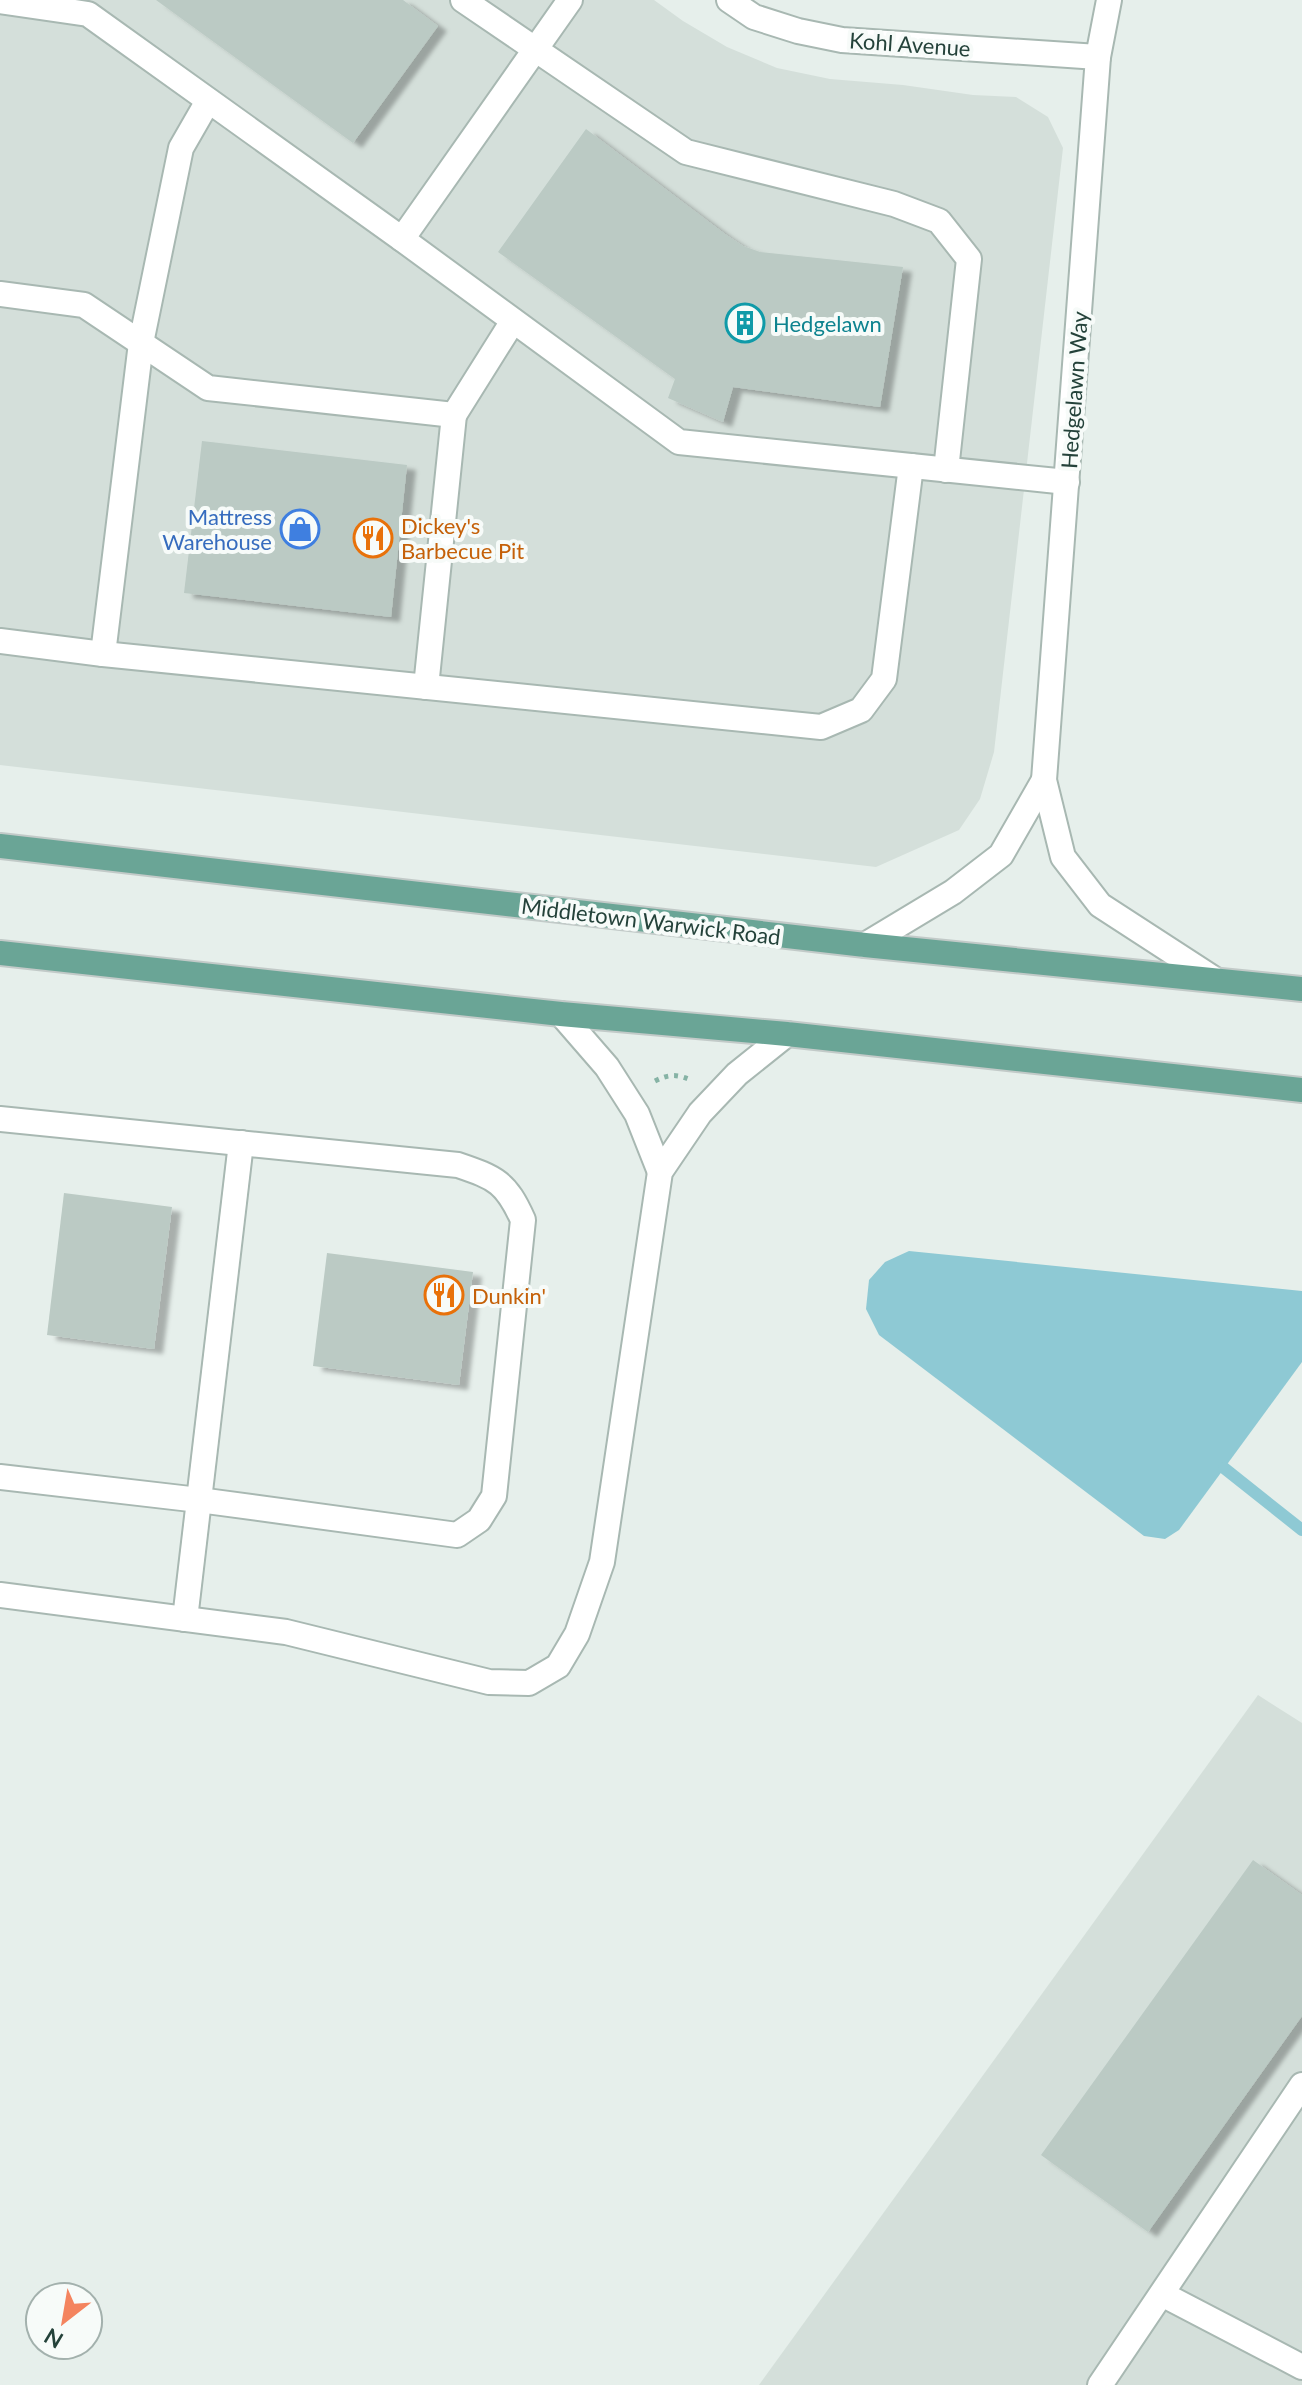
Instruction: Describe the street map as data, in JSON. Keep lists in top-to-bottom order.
{
  "streets": {
    "main road": ["Middletown Warwick Road"],
    "lane": ["Kohl Avenue", "Hedgelawn Way"]
  },
  "crossings": [
    ["Kohl Avenue", "Hedgelawn Way"]
  ],
  "places": {
    "building": ["Hedgelawn"],
    "shop": ["Mattress Warehouse"],
    "restaurant": ["Dickey's Barbecue Pit", "Dunkin'"]
  },
  "north": "bottom left"
}
